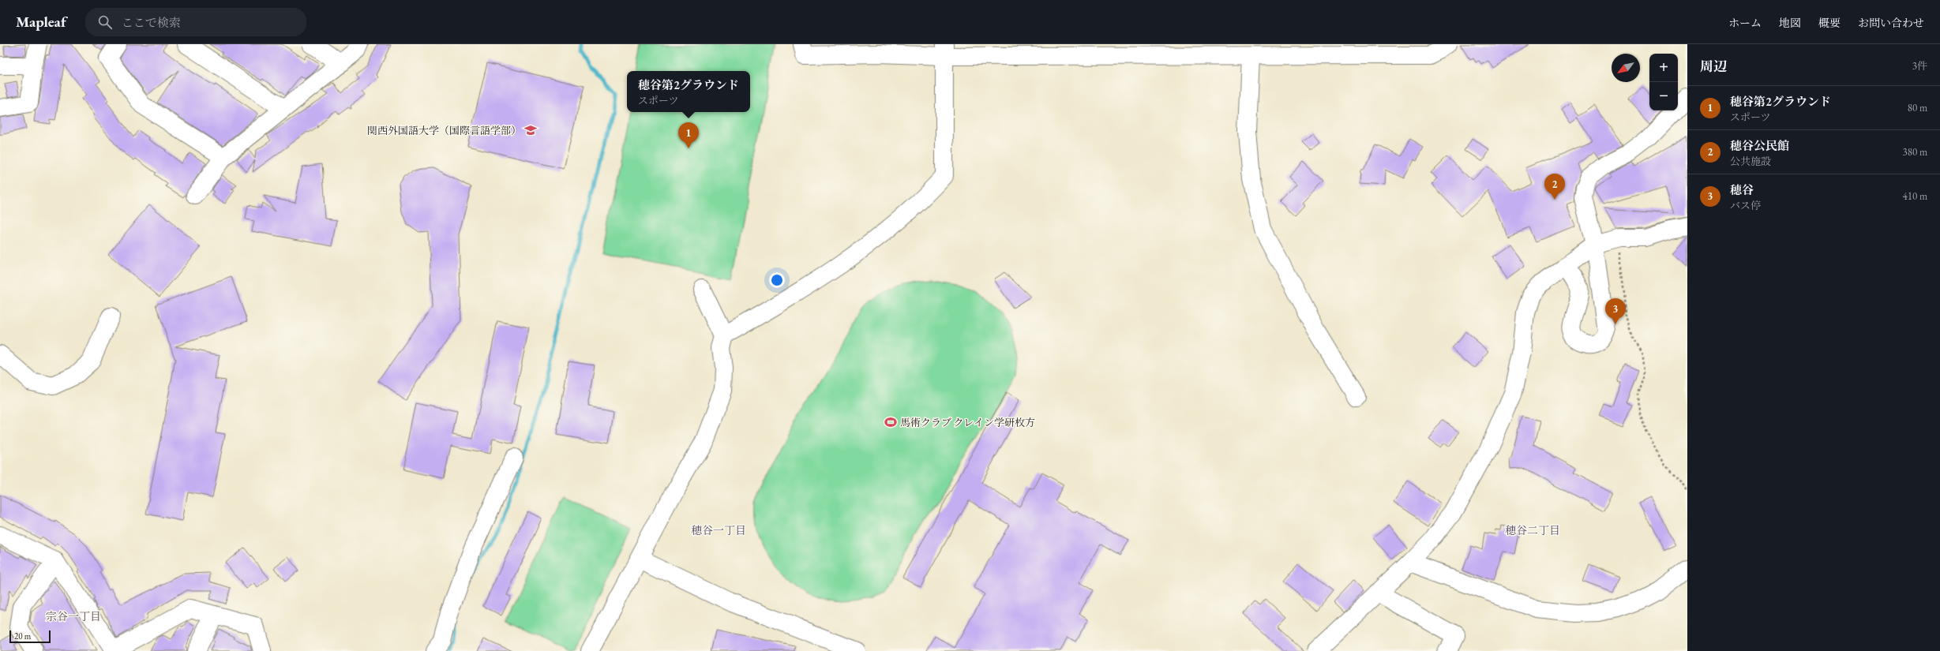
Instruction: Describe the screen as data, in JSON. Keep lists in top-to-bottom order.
{
  "districts": ["穂谷一丁目", "穂谷二丁目", "宗谷一丁目"],
  "places": {
    "school or university": ["関西外国語大学（国際言語学部）"],
    "sports": ["馬術クラブ クレイン学研枚方"]
  },
  "scale_bar": "20 m",
  "north": "bottom left",
  "page": {
    "header": "Mapleaf",
    "search": "ここで検索",
    "nav": [
      "ホーム",
      "地図",
      "概要",
      "お問い合わせ"
    ],
    "heading": ["周辺", "3件"],
    "map_buttons": ["+", "−"],
    "popup": ["穂谷第2グラウンド", "スポーツ"],
    "list": [
      {
        "mark": "1",
        "name": "穂谷第2グラウンド",
        "note": "スポーツ",
        "value": "80 m"
      },
      {
        "mark": "2",
        "name": "穂谷公民館",
        "note": "公共施設",
        "value": "380 m"
      },
      {
        "mark": "3",
        "name": "穂谷",
        "note": "バス停",
        "value": "410 m"
      }
    ],
    "pins": ["1", "2", "3"],
    "scale": "20 m"
  }
}
